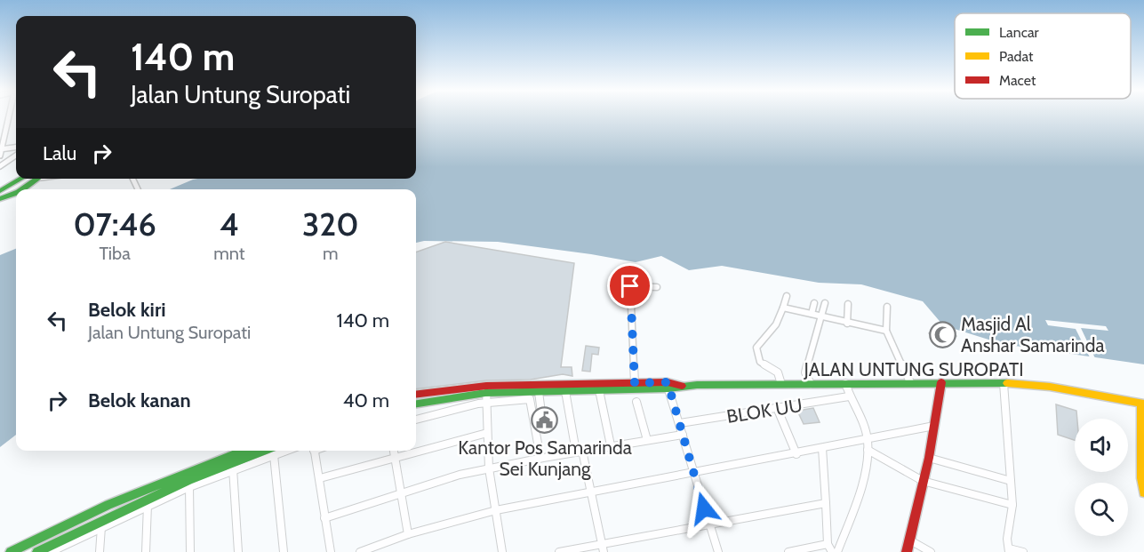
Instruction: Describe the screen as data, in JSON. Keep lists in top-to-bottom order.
{
  "streets": {
    "main road": ["JALAN UNTUNG SUROPATI"],
    "street": ["BLOK UU"]
  },
  "places": {
    "mosque": ["Masjid Al Anshar Samarinda"],
    "public building": ["Kantor Pos Samarinda Sei Kunjang"]
  },
  "legend": ["Lancar", "Padat", "Macet"],
  "page": {
    "turn": ["140 m", "Jalan Untung Suropati"],
    "then": "Lalu",
    "eta": [
      "07:46",
      "Tiba",
      "4",
      "mnt",
      "320",
      "m"
    ],
    "list": [
      {
        "name": "Belok kiri",
        "note": "Jalan Untung Suropati",
        "value": "140 m"
      },
      {
        "name": "Belok kanan",
        "value": "40 m"
      }
    ]
  }
}
